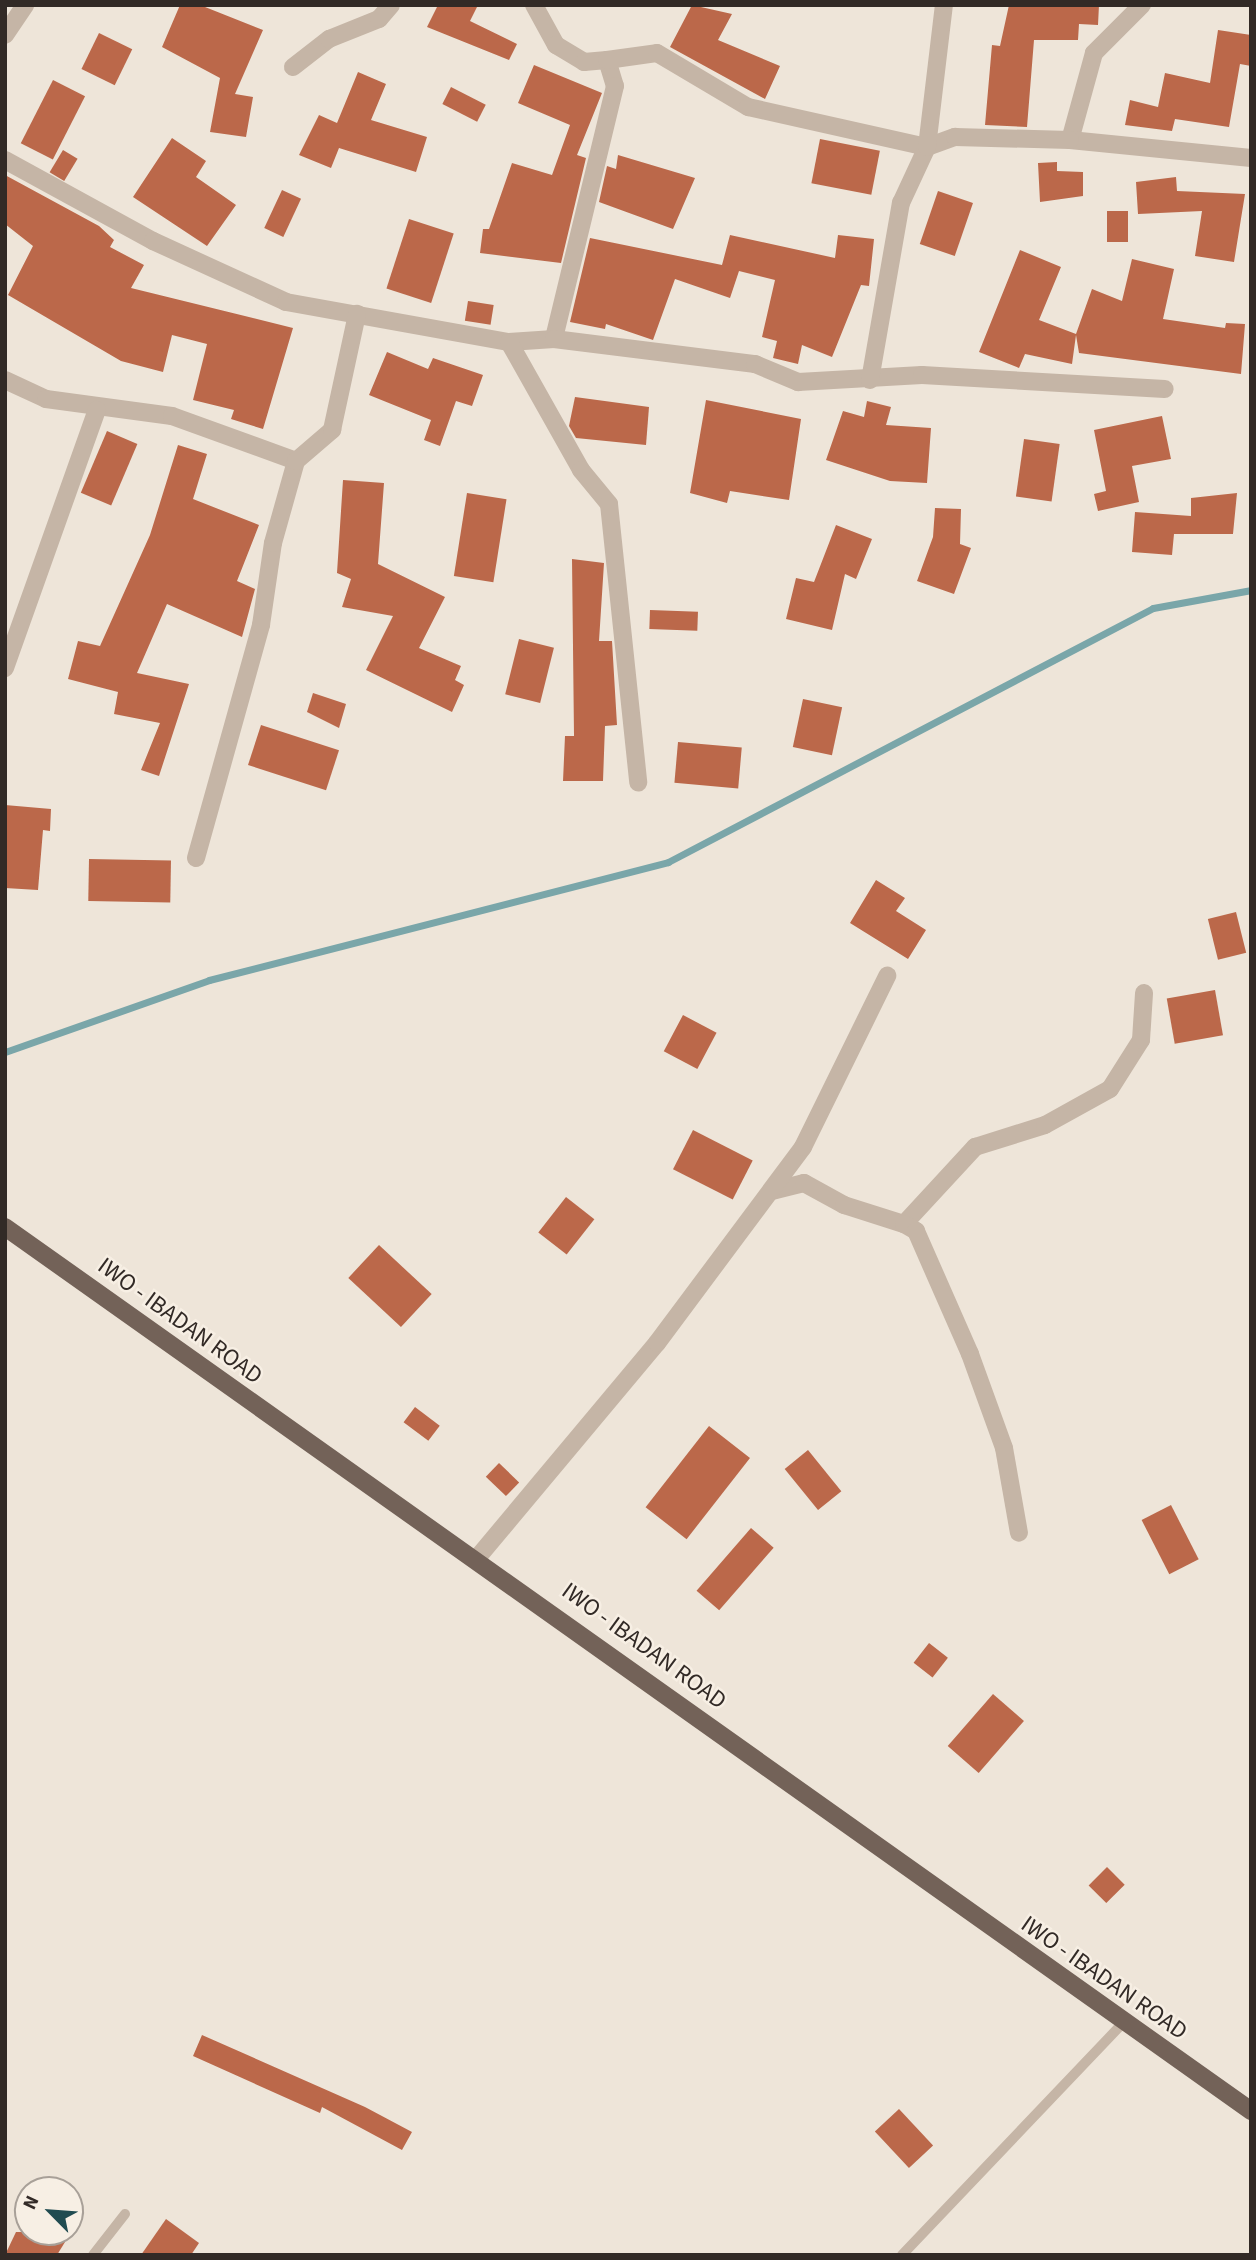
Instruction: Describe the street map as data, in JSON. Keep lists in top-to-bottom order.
{
  "streets": {
    "main road": ["IWO - IBADAN ROAD"]
  },
  "north": "top left"
}
